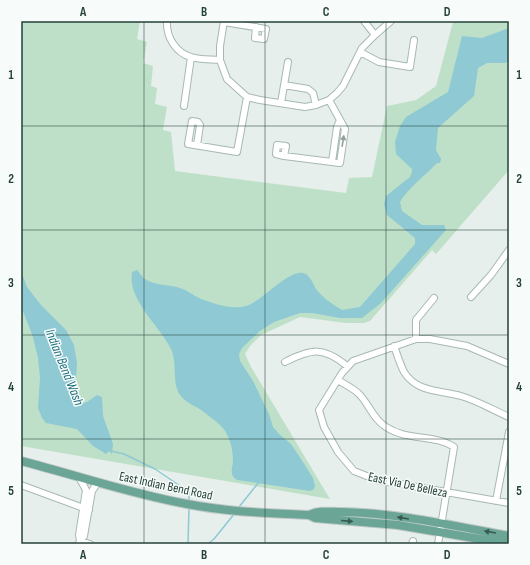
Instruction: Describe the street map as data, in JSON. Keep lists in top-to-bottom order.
{
  "streets": {
    "main road": ["East Indian Bend Road"],
    "street": ["East Via De Belleza"]
  },
  "water": ["Indian Bend Wash"],
  "grid": {
    "columns": [
      "A",
      "B",
      "C",
      "D"
    ],
    "rows": [
      "1",
      "2",
      "3",
      "4",
      "5"
    ]
  }
}
